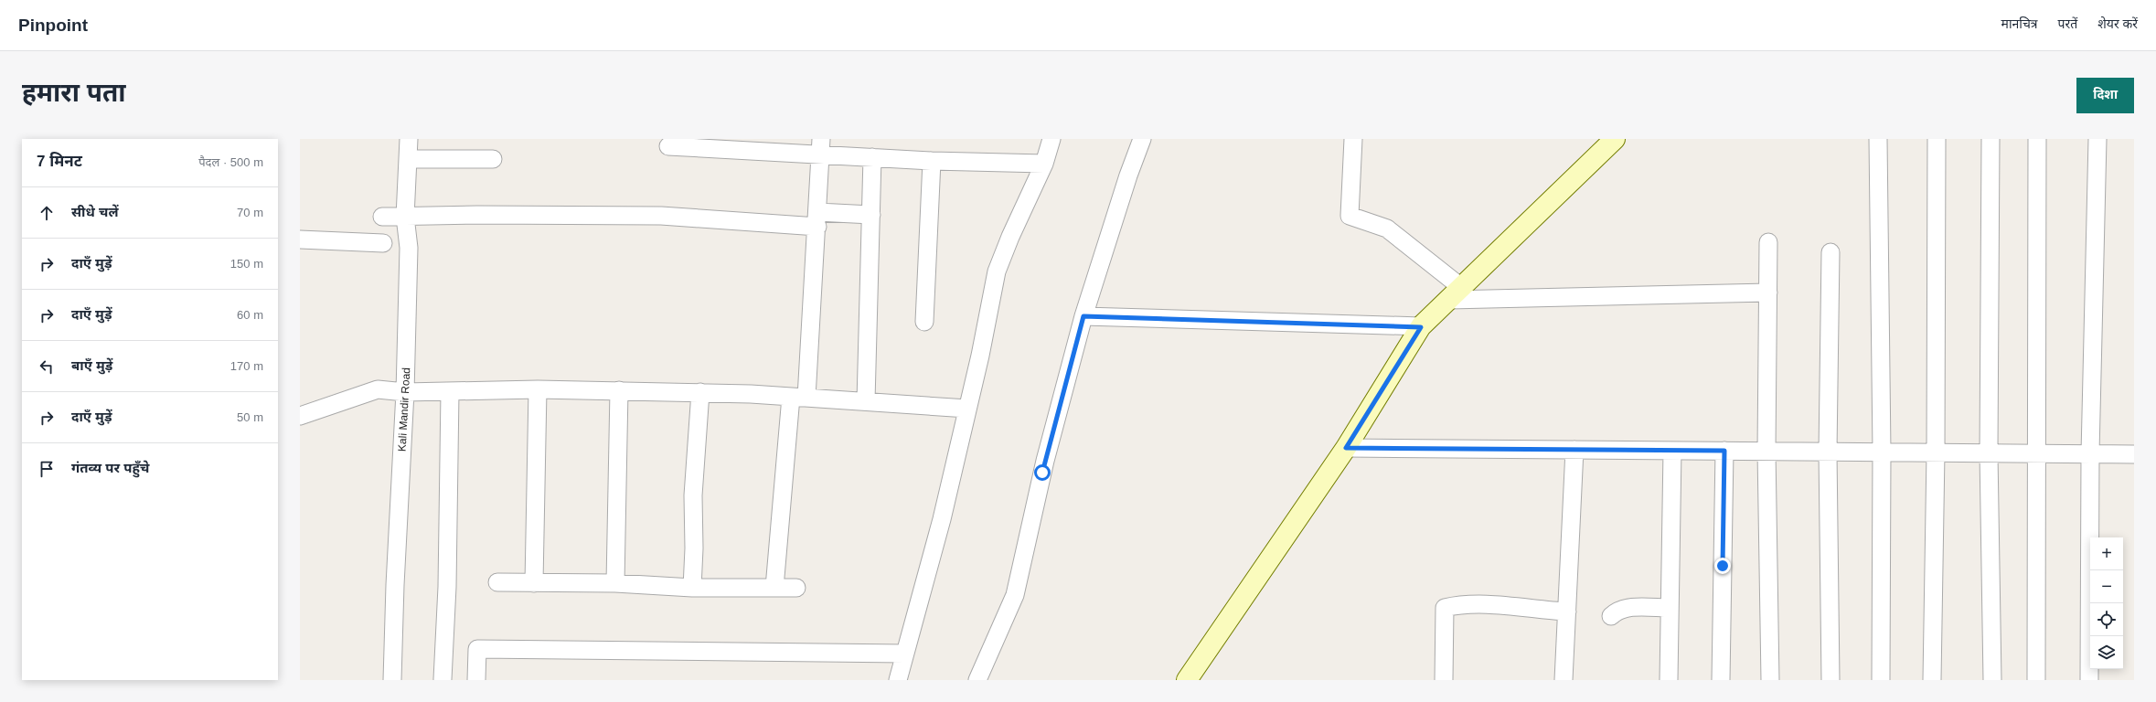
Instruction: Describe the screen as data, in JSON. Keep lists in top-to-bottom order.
{
  "streets": {
    "street": ["Kali Mandir Road"]
  },
  "page": {
    "header": "Pinpoint",
    "nav": ["मानचित्र", "परतें", "शेयर करें"],
    "buttons": "दिशा",
    "title": "हमारा पता",
    "heading": ["7 मिनट", "पैदल · 500 m"],
    "list": [
      ["सीधे चलें", "70 m"],
      ["दाएँ मुड़ें", "150 m"],
      ["दाएँ मुड़ें", "60 m"],
      ["बाएँ मुड़ें", "170 m"],
      ["दाएँ मुड़ें", "50 m"],
      "गंतव्य पर पहुँचे"
    ],
    "map_buttons": ["+", "−"]
  }
}
